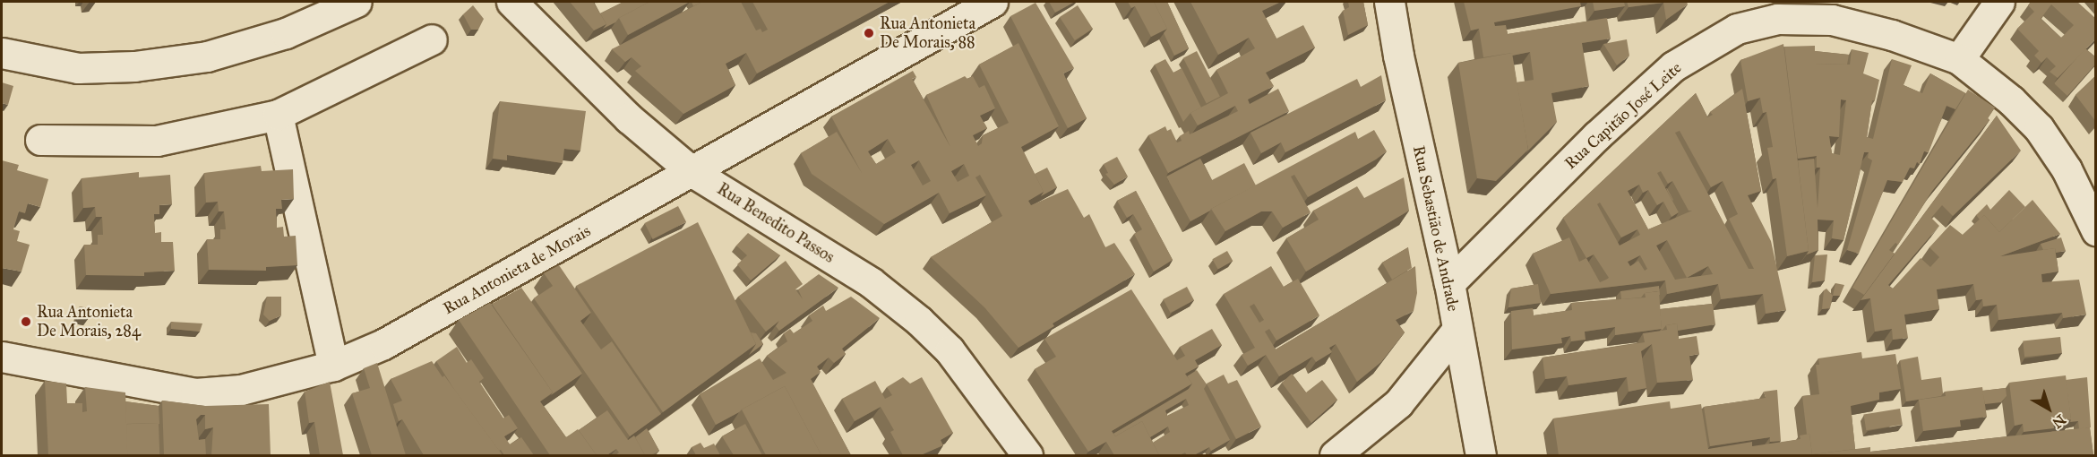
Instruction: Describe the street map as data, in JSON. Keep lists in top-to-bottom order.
{
  "streets": {
    "street": [
      "Rua Capitão José Leite",
      "Rua Benedito Passos",
      "Rua Sebastião de Andrade",
      "Rua Antonieta de Morais"
    ]
  },
  "crossings": [
    ["Rua Capitão José Leite", "Rua Sebastião de Andrade"],
    ["Rua Benedito Passos", "Rua Antonieta de Morais"]
  ],
  "places": ["Rua Antonieta De Morais, 88", "Rua Antonieta De Morais, 284"],
  "north": "bottom right"
}
